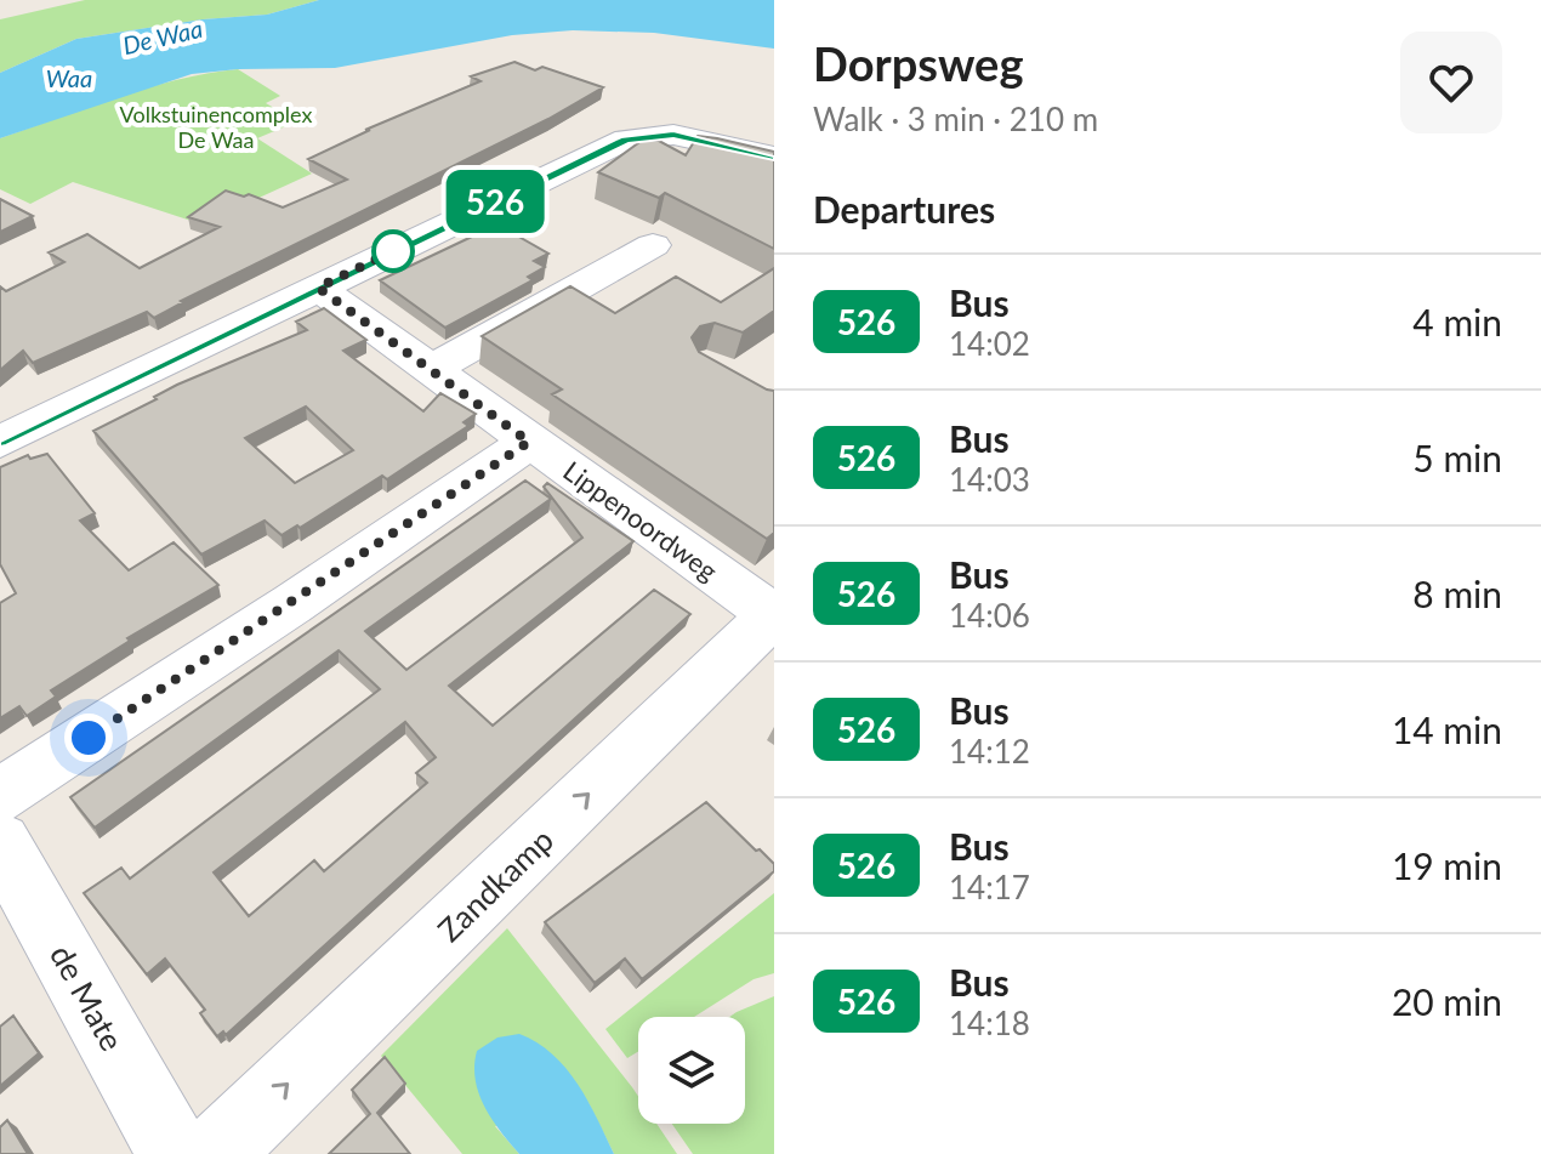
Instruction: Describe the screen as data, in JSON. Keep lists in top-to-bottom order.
{
  "streets": {
    "street": ["Lippenoordweg", "Zandkamp", "de Mate"]
  },
  "crossings": [
    ["Lippenoordweg", "Zandkamp"]
  ],
  "water": ["De Waa", "Waa"],
  "parks": ["Volkstuinencomplex De Waa"],
  "lines": ["bus line 526"],
  "page": {
    "on_map": "526",
    "heading": [
      ["Dorpsweg", "Walk · 3 min · 210 m"],
      "Departures"
    ],
    "list": [
      {
        "mark": "526",
        "name": "Bus",
        "note": "14:02",
        "value": "4 min"
      },
      {
        "mark": "526",
        "name": "Bus",
        "note": "14:03",
        "value": "5 min"
      },
      {
        "mark": "526",
        "name": "Bus",
        "note": "14:06",
        "value": "8 min"
      },
      {
        "mark": "526",
        "name": "Bus",
        "note": "14:12",
        "value": "14 min"
      },
      {
        "mark": "526",
        "name": "Bus",
        "note": "14:17",
        "value": "19 min"
      },
      {
        "mark": "526",
        "name": "Bus",
        "note": "14:18",
        "value": "20 min"
      }
    ]
  }
}
